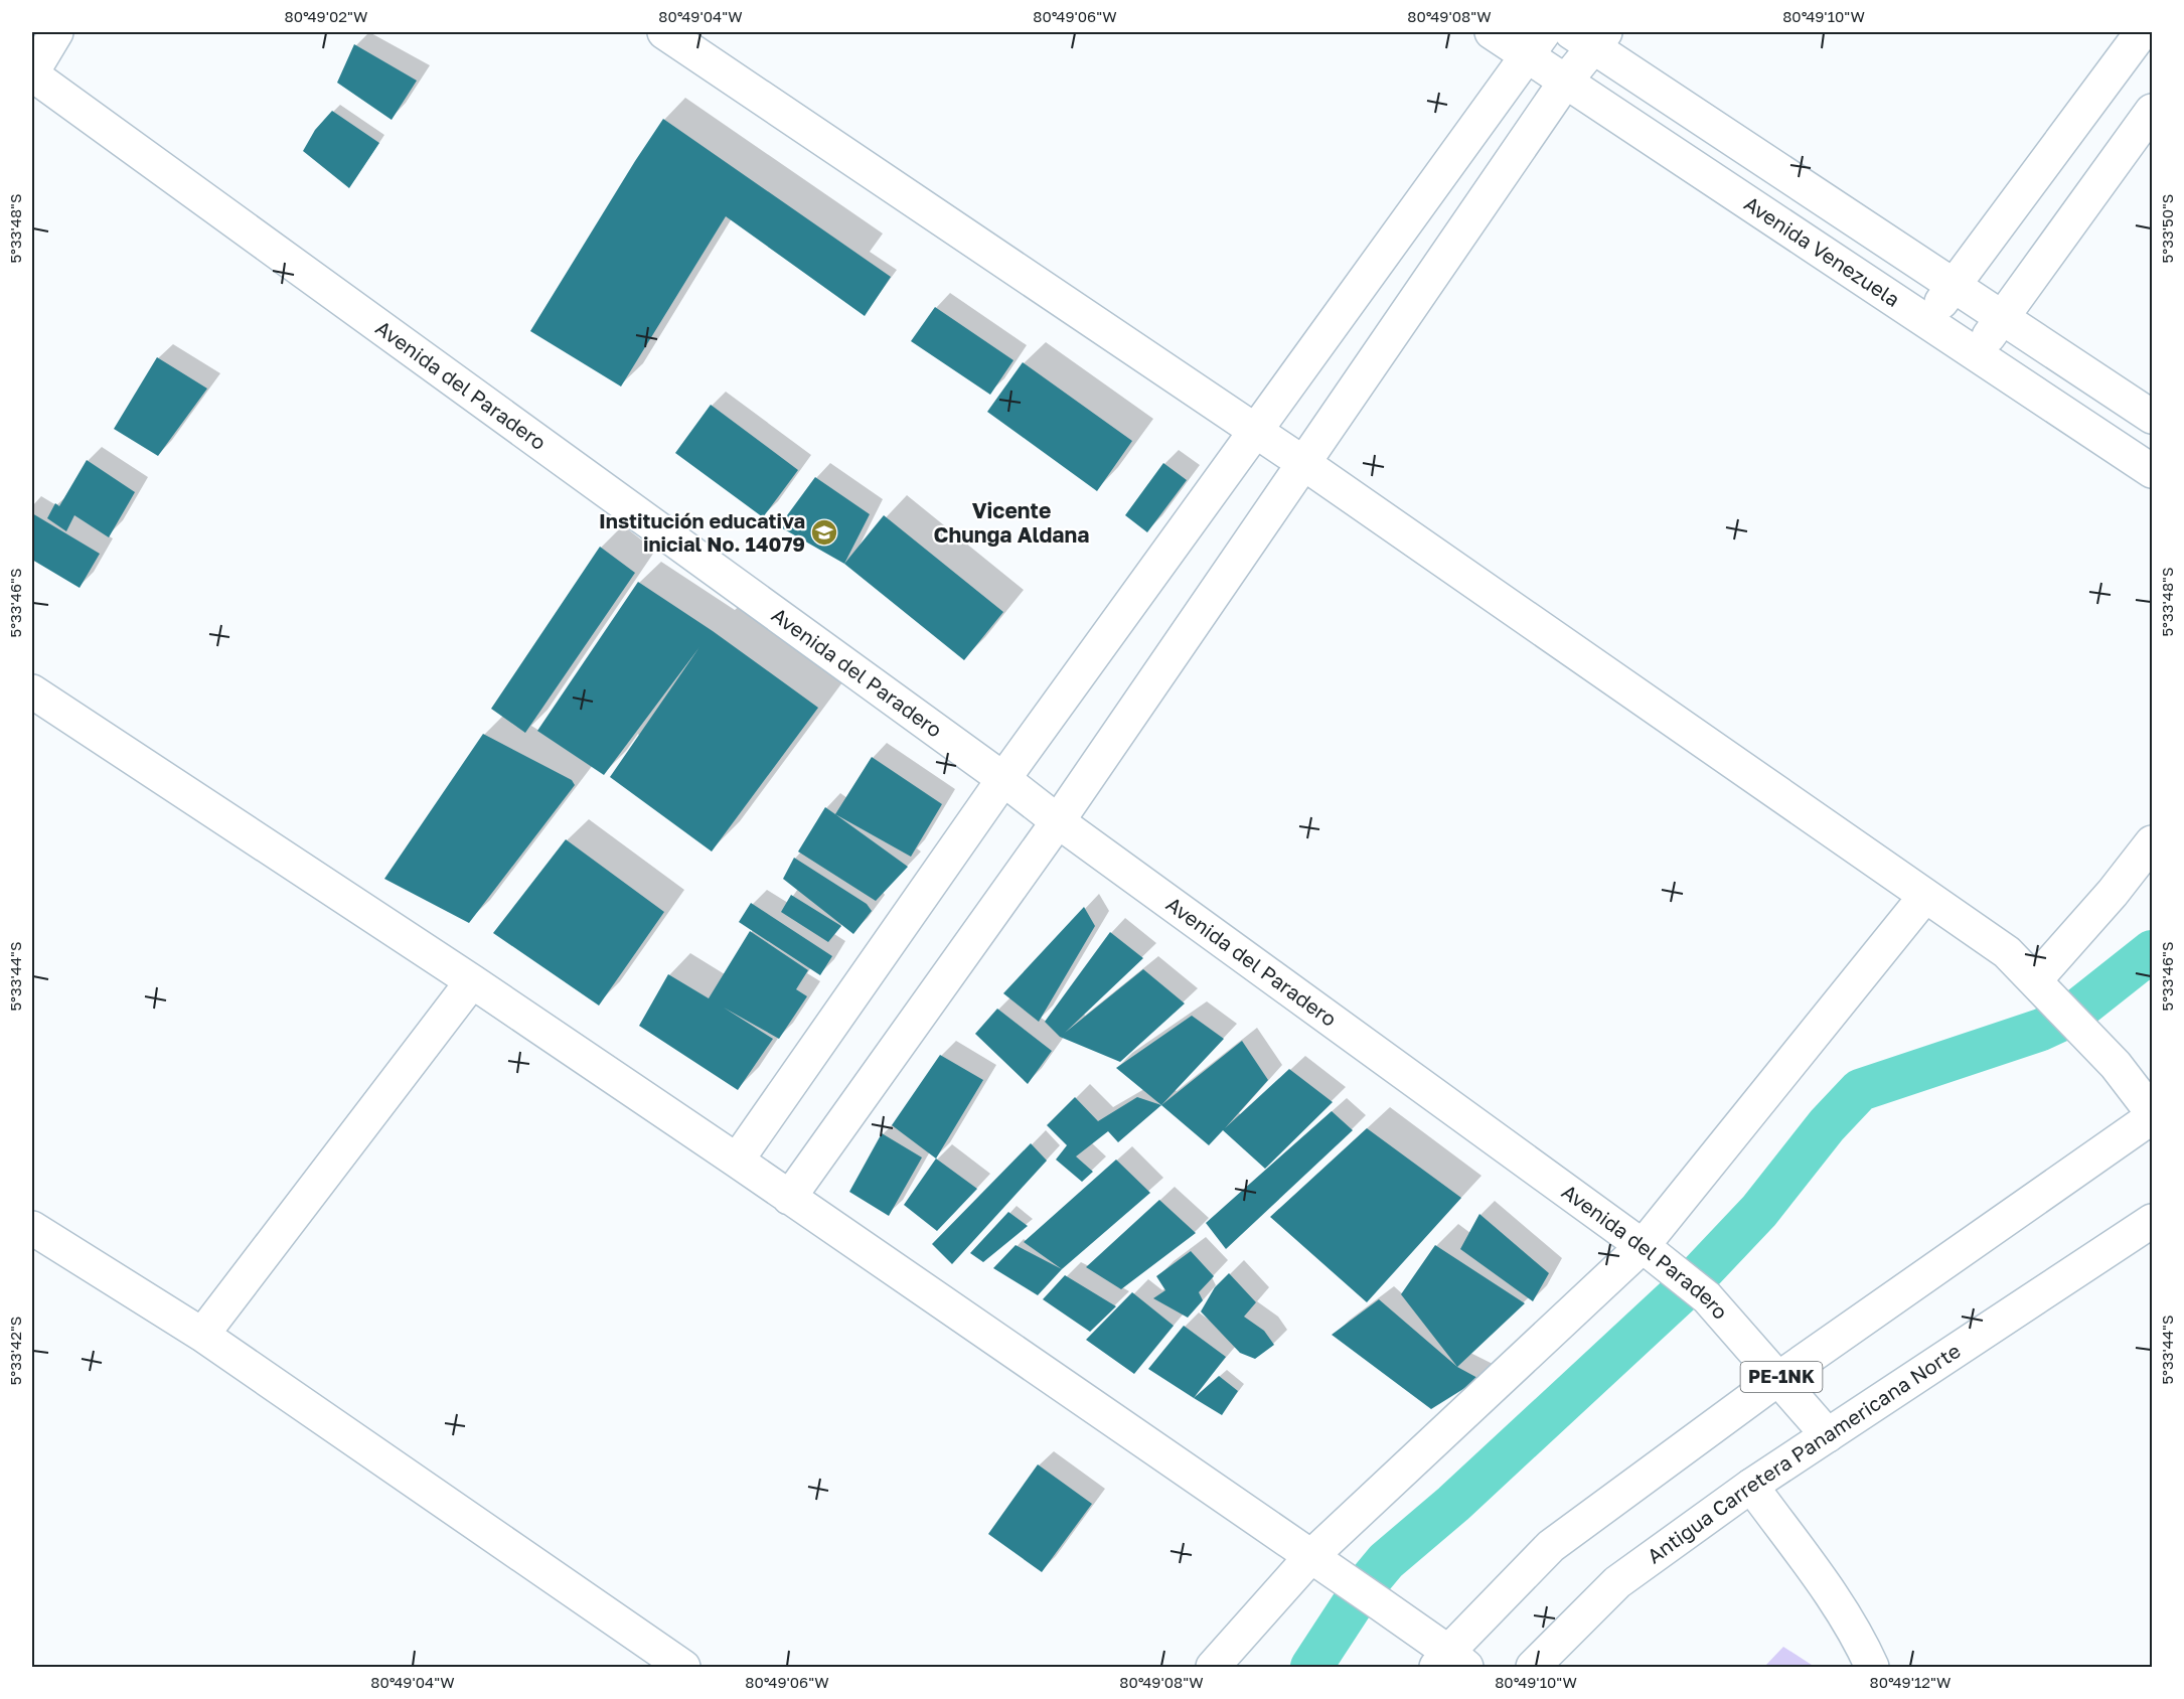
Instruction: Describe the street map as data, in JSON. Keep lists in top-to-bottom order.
{
  "streets": {
    "street": [
      "Avenida Venezuela",
      "Avenida del Paradero",
      "PE-1NK",
      "Antigua Carretera Panamericana Norte"
    ]
  },
  "crossings": [
    ["Avenida del Paradero", "PE-1NK"],
    ["Avenida del Paradero", "Antigua Carretera Panamericana Norte"]
  ],
  "districts": ["Vicente Chunga Aldana"],
  "places": {
    "school or university": ["Institución educativa inicial No. 14079"]
  },
  "coordinates": [
    "80°49'02\"W",
    "80°49'04\"W",
    "80°49'06\"W",
    "80°49'08\"W",
    "80°49'10\"W",
    "5°33'50\"S",
    "5°33'48\"S",
    "5°33'46\"S",
    "5°33'44\"S",
    "5°33'42\"S",
    "80°49'12\"W"
  ]
}
